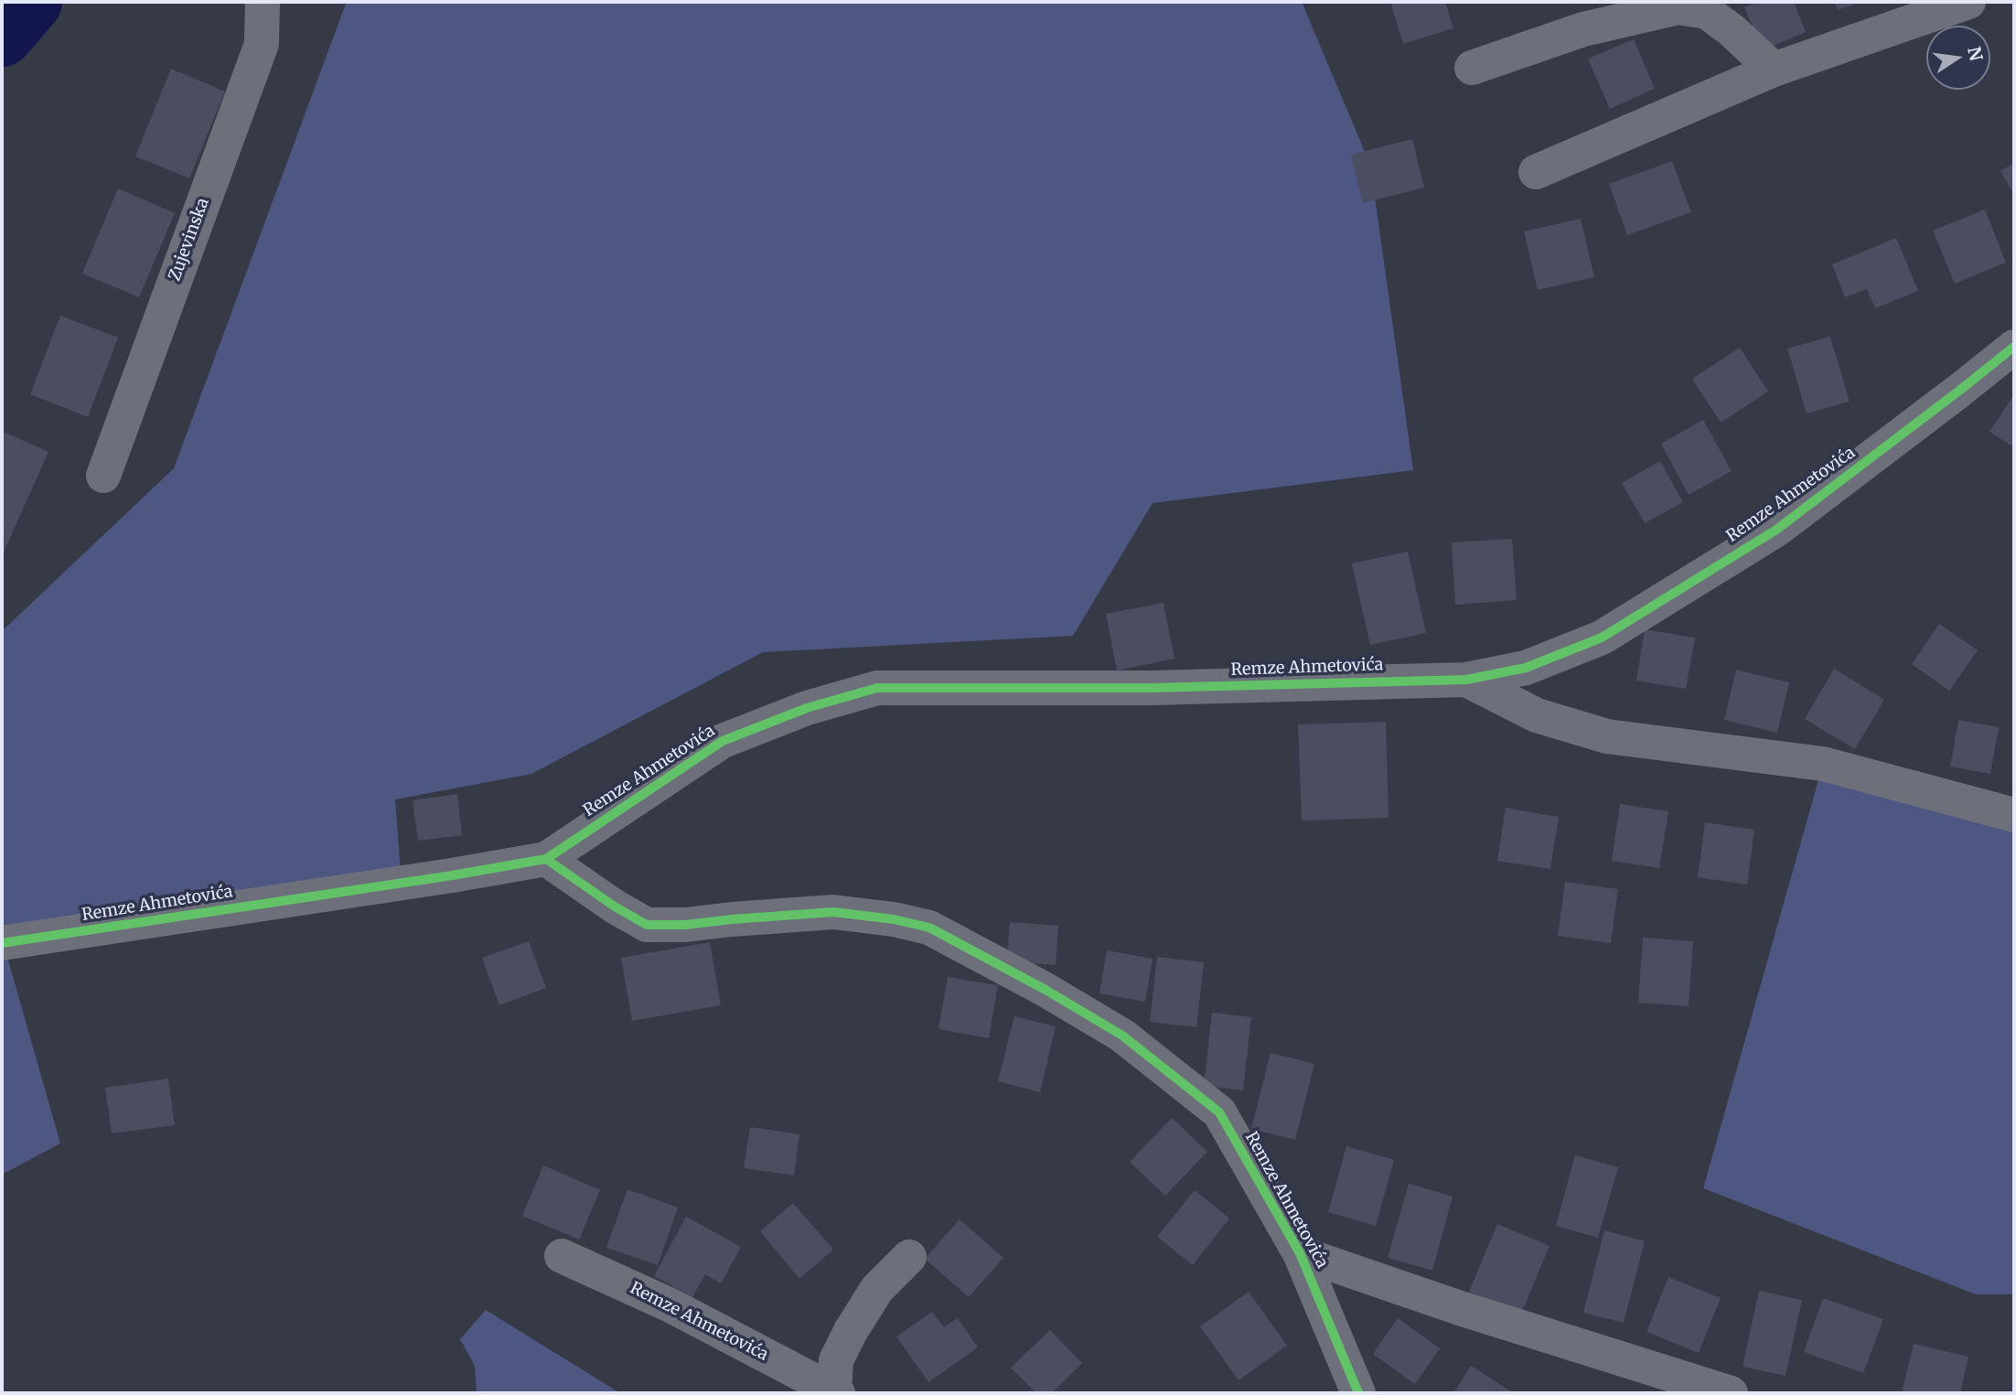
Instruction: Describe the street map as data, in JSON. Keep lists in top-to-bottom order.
{
  "streets": {
    "street": ["Zujevinska", "Remze Ahmetovića"]
  },
  "north": "right"
}
